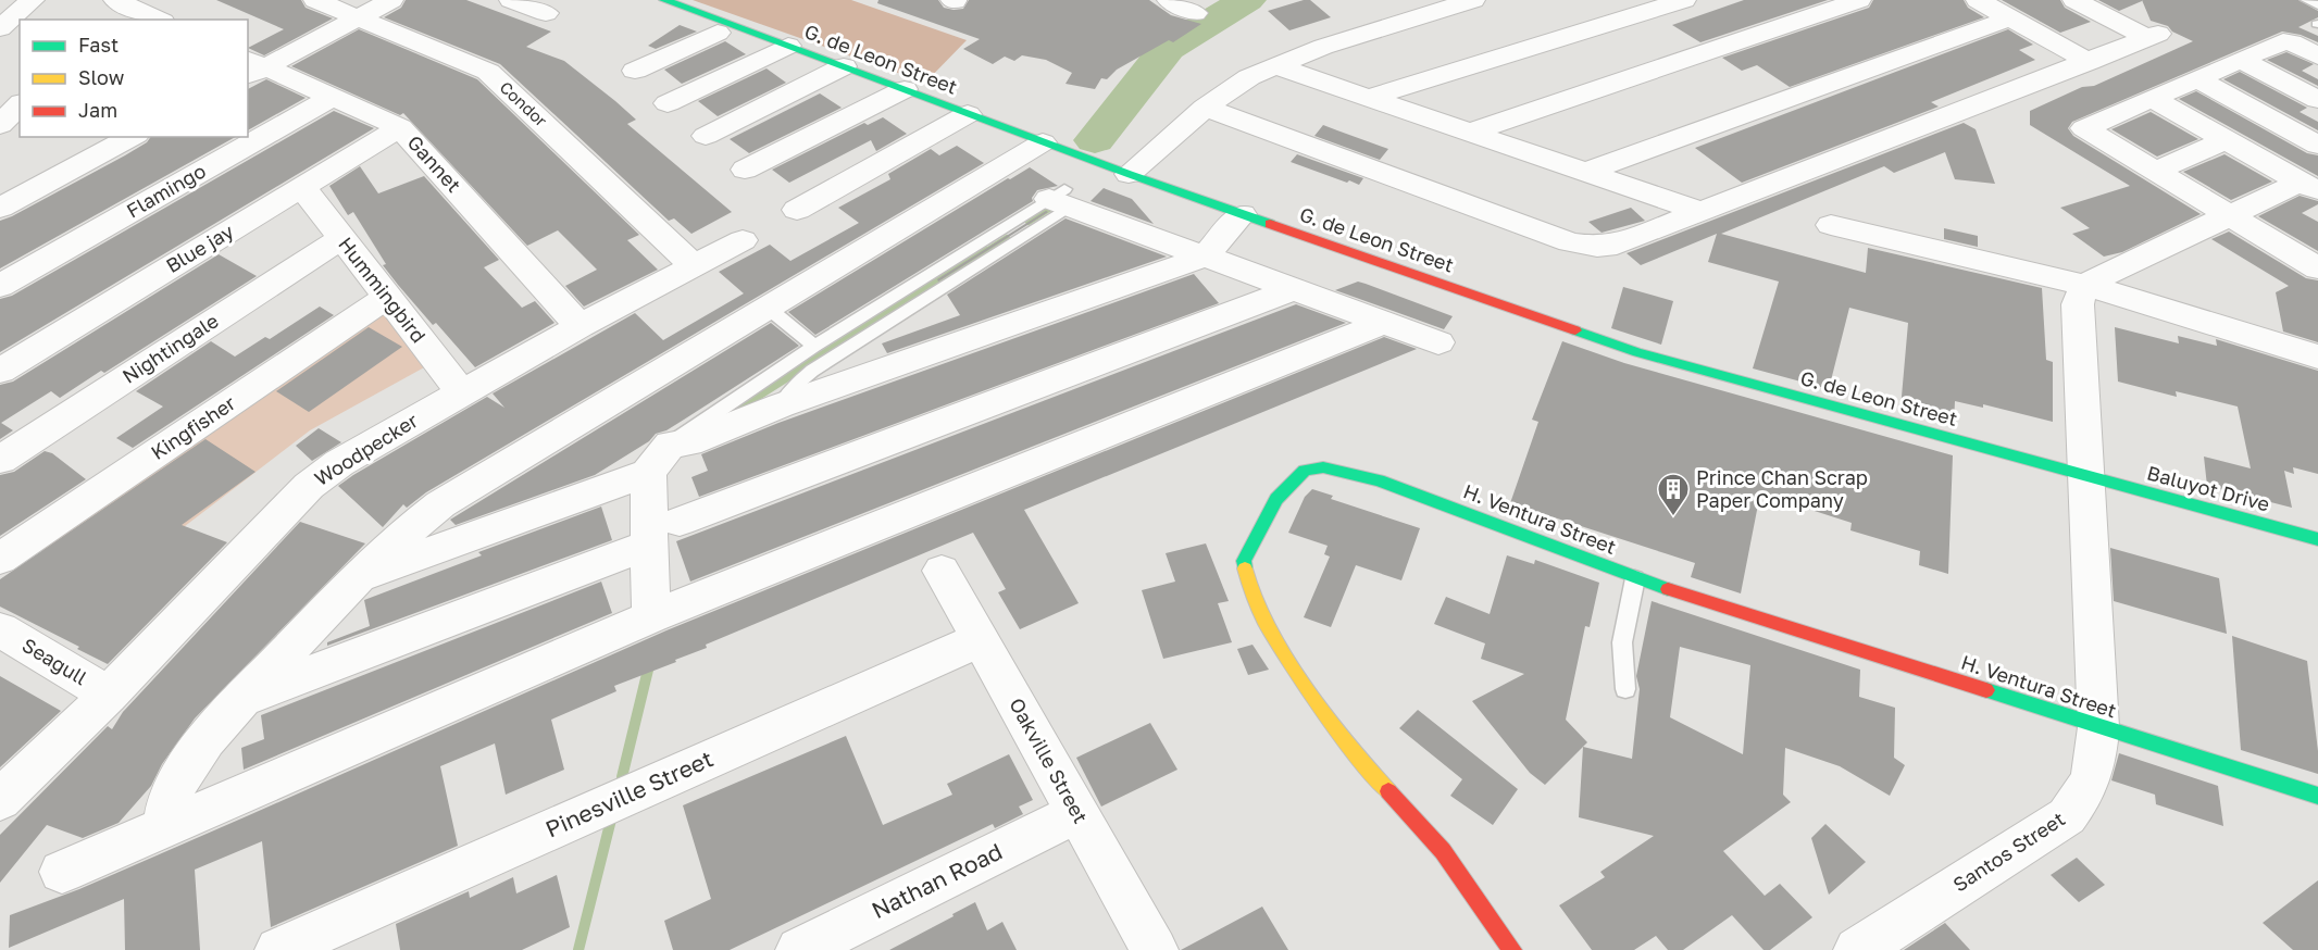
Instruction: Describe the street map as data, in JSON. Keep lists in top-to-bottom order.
{
  "streets": {
    "street": [
      "G. de Leon Street",
      "Condor",
      "Gannet",
      "Flamingo",
      "Blue jay",
      "Hummingbird",
      "Nightingale",
      "Kingfisher",
      "Woodpecker",
      "Baluyot Drive",
      "H. Ventura Street",
      "Seagull",
      "Oakville Street",
      "Pinesville Street",
      "Santos Street",
      "Nathan Road"
    ]
  },
  "crossings": [
    ["G. de Leon Street", "Baluyot Drive"],
    ["G. de Leon Street", "Santos Street"],
    ["Condor", "Woodpecker"],
    ["Gannet", "Flamingo"],
    ["Gannet", "Blue jay"],
    ["Gannet", "Woodpecker"],
    ["Blue jay", "Hummingbird"],
    ["Hummingbird", "Nightingale"],
    ["Hummingbird", "Kingfisher"],
    ["Hummingbird", "Woodpecker"],
    ["Woodpecker", "Seagull"],
    ["Baluyot Drive", "Santos Street"],
    ["H. Ventura Street", "Santos Street"],
    ["Oakville Street", "Pinesville Street"],
    ["Oakville Street", "Nathan Road"]
  ],
  "places": {
    "building": ["Prince Chan Scrap Paper Company"]
  },
  "legend": ["Fast", "Slow", "Jam"]
}
